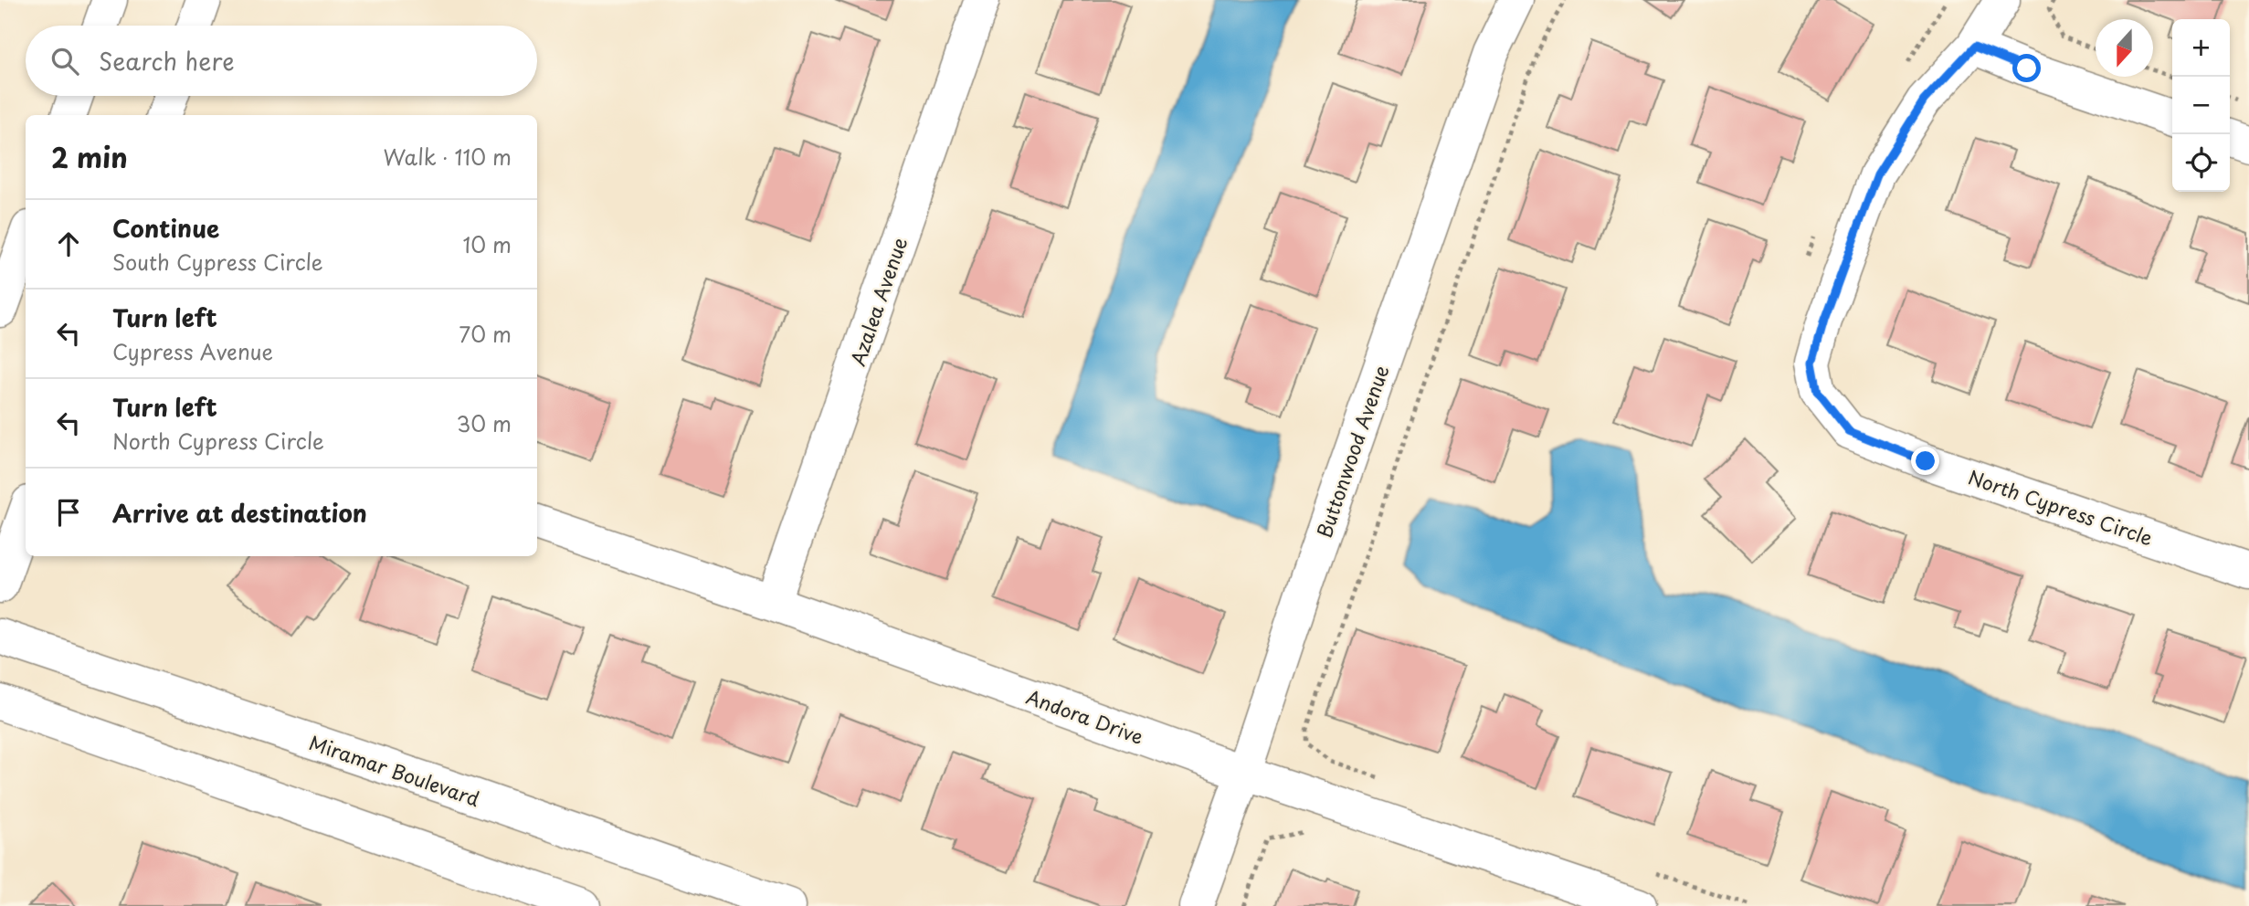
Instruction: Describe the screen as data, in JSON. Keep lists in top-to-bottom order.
{
  "streets": {
    "street": [
      "Azalea Avenue",
      "Buttonwood Avenue",
      "North Cypress Circle",
      "Andora Drive",
      "Miramar Boulevard"
    ]
  },
  "crossings": [
    ["Azalea Avenue", "Andora Drive"],
    ["Buttonwood Avenue", "Andora Drive"]
  ],
  "north": "bottom",
  "page": {
    "map_buttons": ["+", "−"],
    "search": "Search here",
    "heading": ["2 min", "Walk · 110 m"],
    "list": [
      ["Continue", "South Cypress Circle", "10 m"],
      ["Turn left", "Cypress Avenue", "70 m"],
      ["Turn left", "North Cypress Circle", "30 m"],
      "Arrive at destination"
    ]
  }
}
